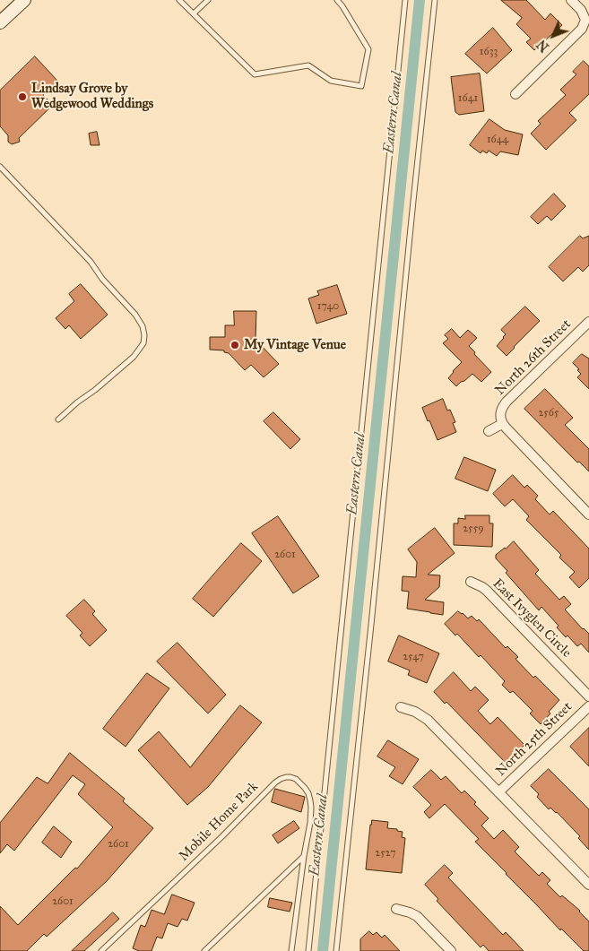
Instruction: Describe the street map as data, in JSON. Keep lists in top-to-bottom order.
{
  "streets": {
    "street": ["North 26th Street", "East Ivyglen Circle", "North 25th Street"],
    "lane": ["Mobile Home Park"]
  },
  "water": ["Eastern Canal"],
  "places": ["Lindsay Grove by Wedgewood Weddings", "My Vintage Venue"],
  "house_numbers": [
    "1633",
    "1641",
    "1644",
    "1740",
    "2565",
    "2559",
    "2601",
    "2547",
    "2601",
    "2527",
    "2601"
  ],
  "north": "bottom left"
}
